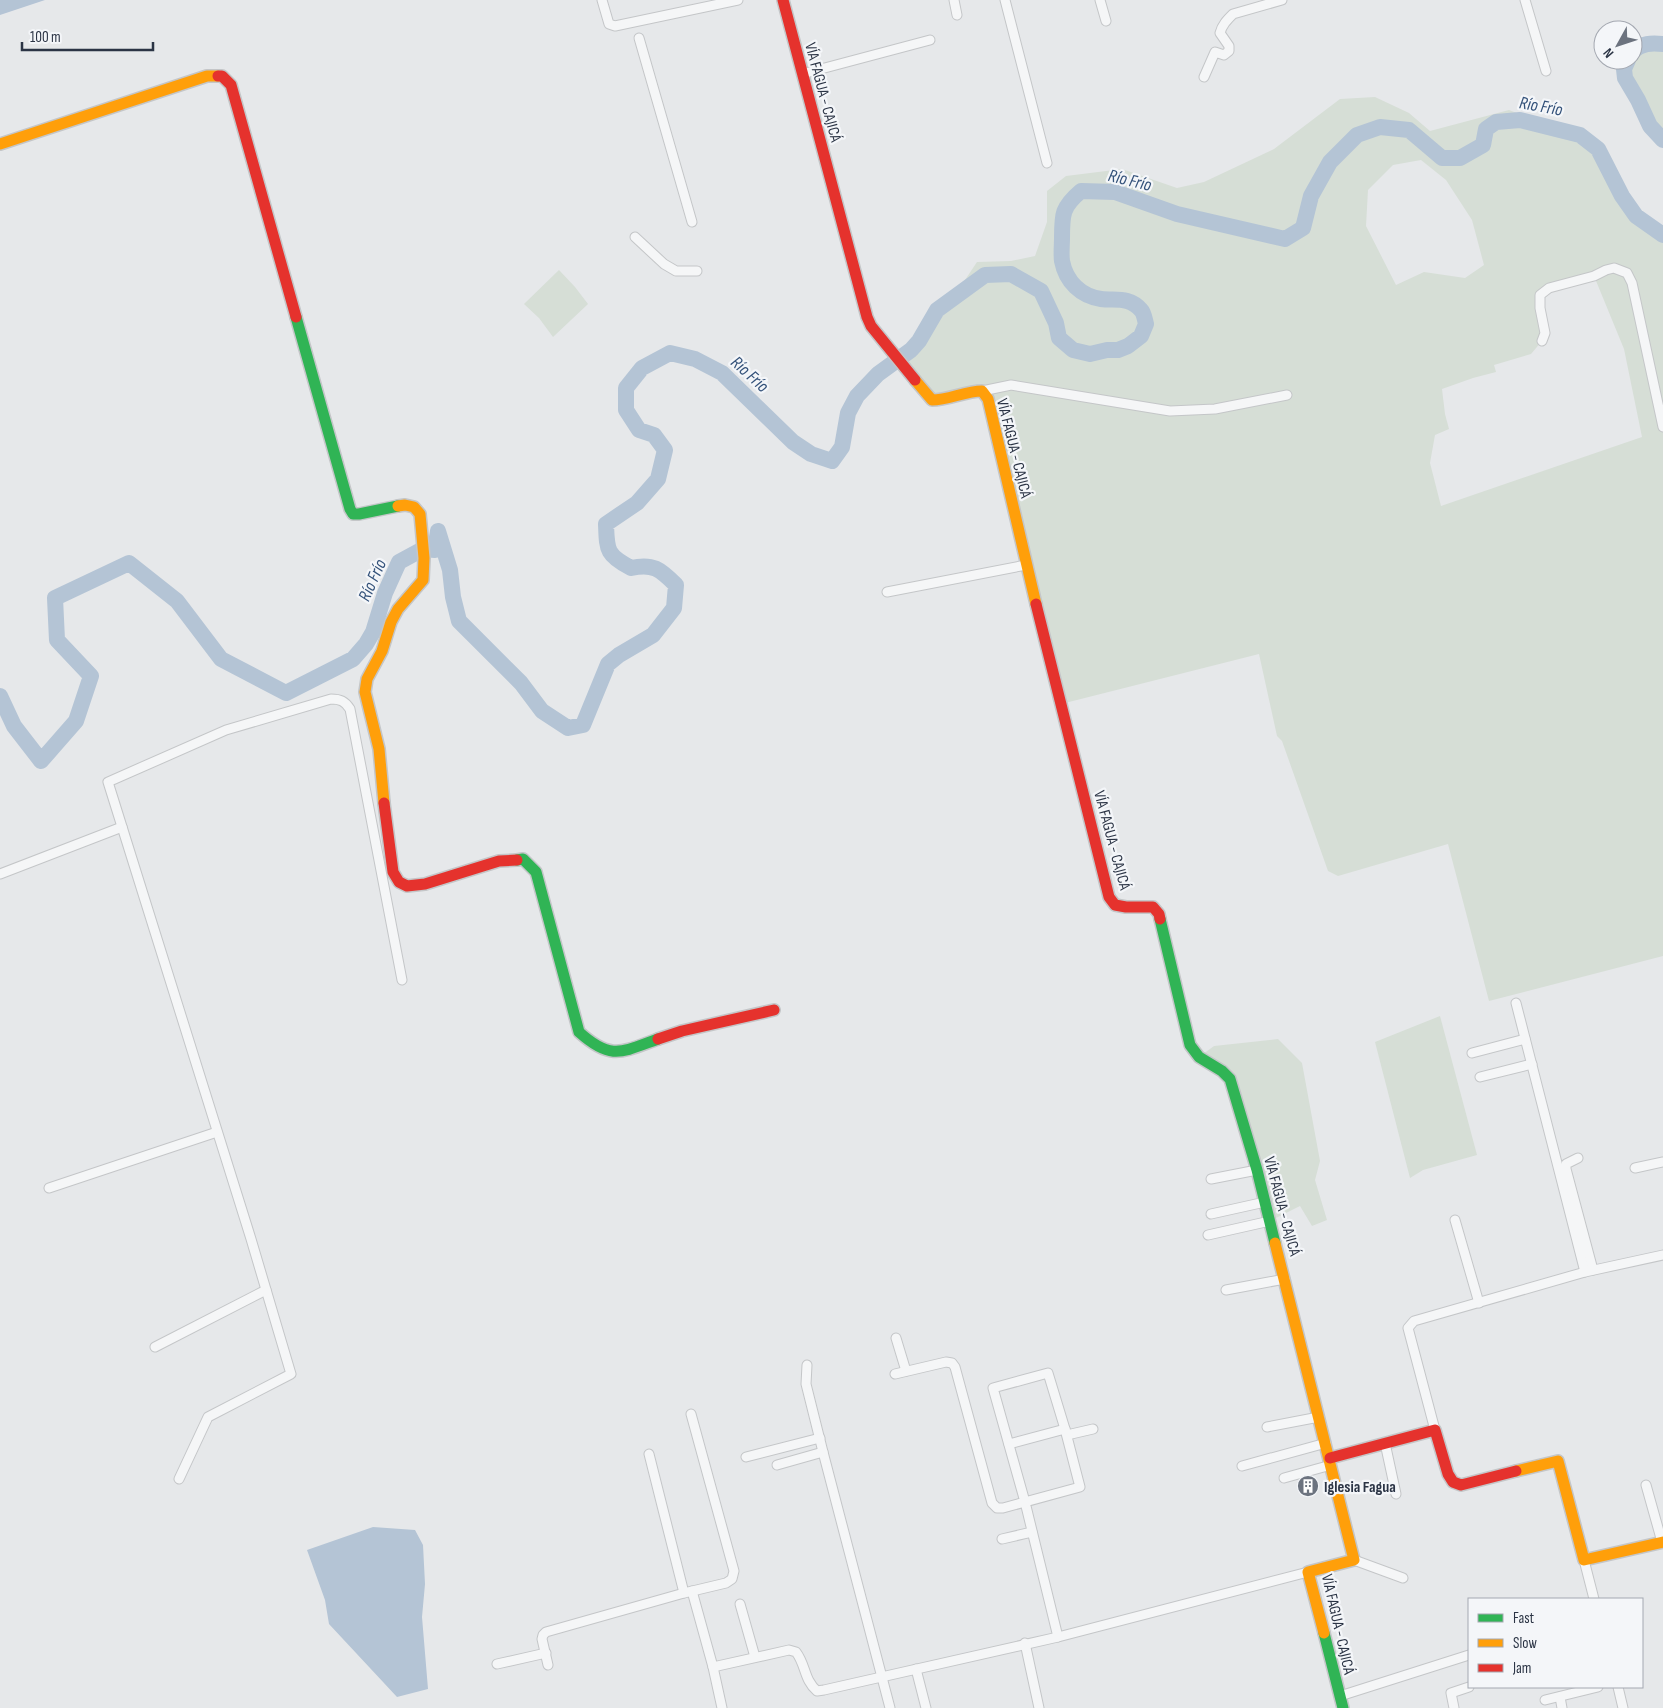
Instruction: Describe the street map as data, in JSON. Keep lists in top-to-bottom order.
{
  "streets": {
    "street": ["VÍA FAGUA - CAJICÁ"]
  },
  "water": ["Río Frío"],
  "places": {
    "building": ["Iglesia Fagua"]
  },
  "legend": ["Fast", "Slow", "Jam"],
  "scale_bar": "100 m",
  "north": "bottom left"
}
